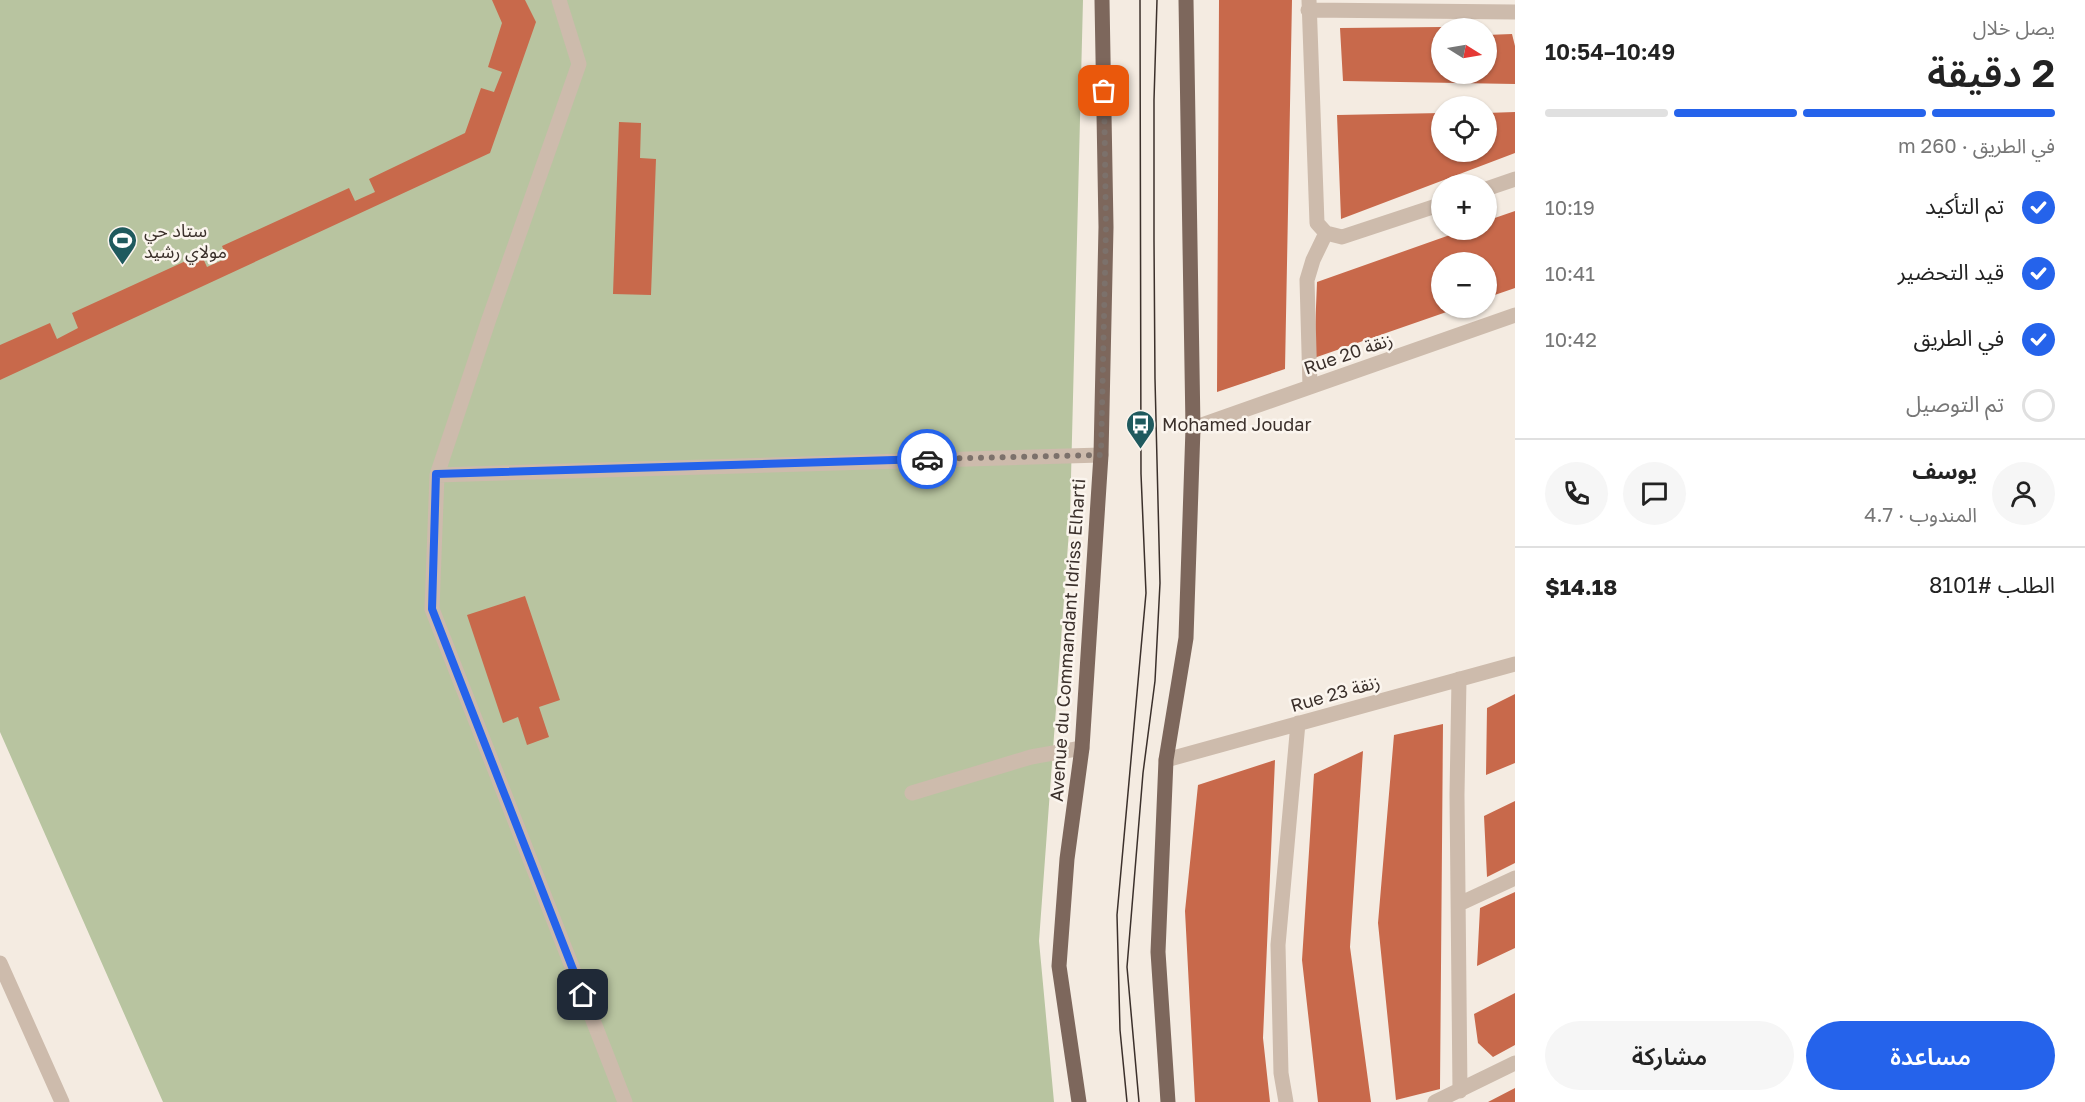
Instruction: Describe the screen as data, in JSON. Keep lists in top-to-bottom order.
{
  "streets": {
    "main road": ["Avenue du Commandant Idriss Elharti"],
    "street": ["Rue 20 زنقة", "Rue 23 زنقة"]
  },
  "places": {
    "sports": ["ستاد حي مولاي رشيد"],
    "bus stop": ["Mohamed Joudar"]
  },
  "north": "right",
  "page": {
    "heading": ["2 دقيقة", "يصل خلال", "10:49–10:54"],
    "panel": [
      "يوسف",
      "المندوب · 4.7",
      "الطلب #8101",
      "$14.18"
    ],
    "map_buttons": ["+", "−"],
    "bar": "في الطريق · 260 m",
    "list": [
      ["تم التأكيد", "10:19"],
      ["قيد التحضير", "10:41"],
      ["في الطريق", "10:42"],
      "تم التوصيل"
    ],
    "buttons": ["مساعدة", "مشاركة"]
  }
}
